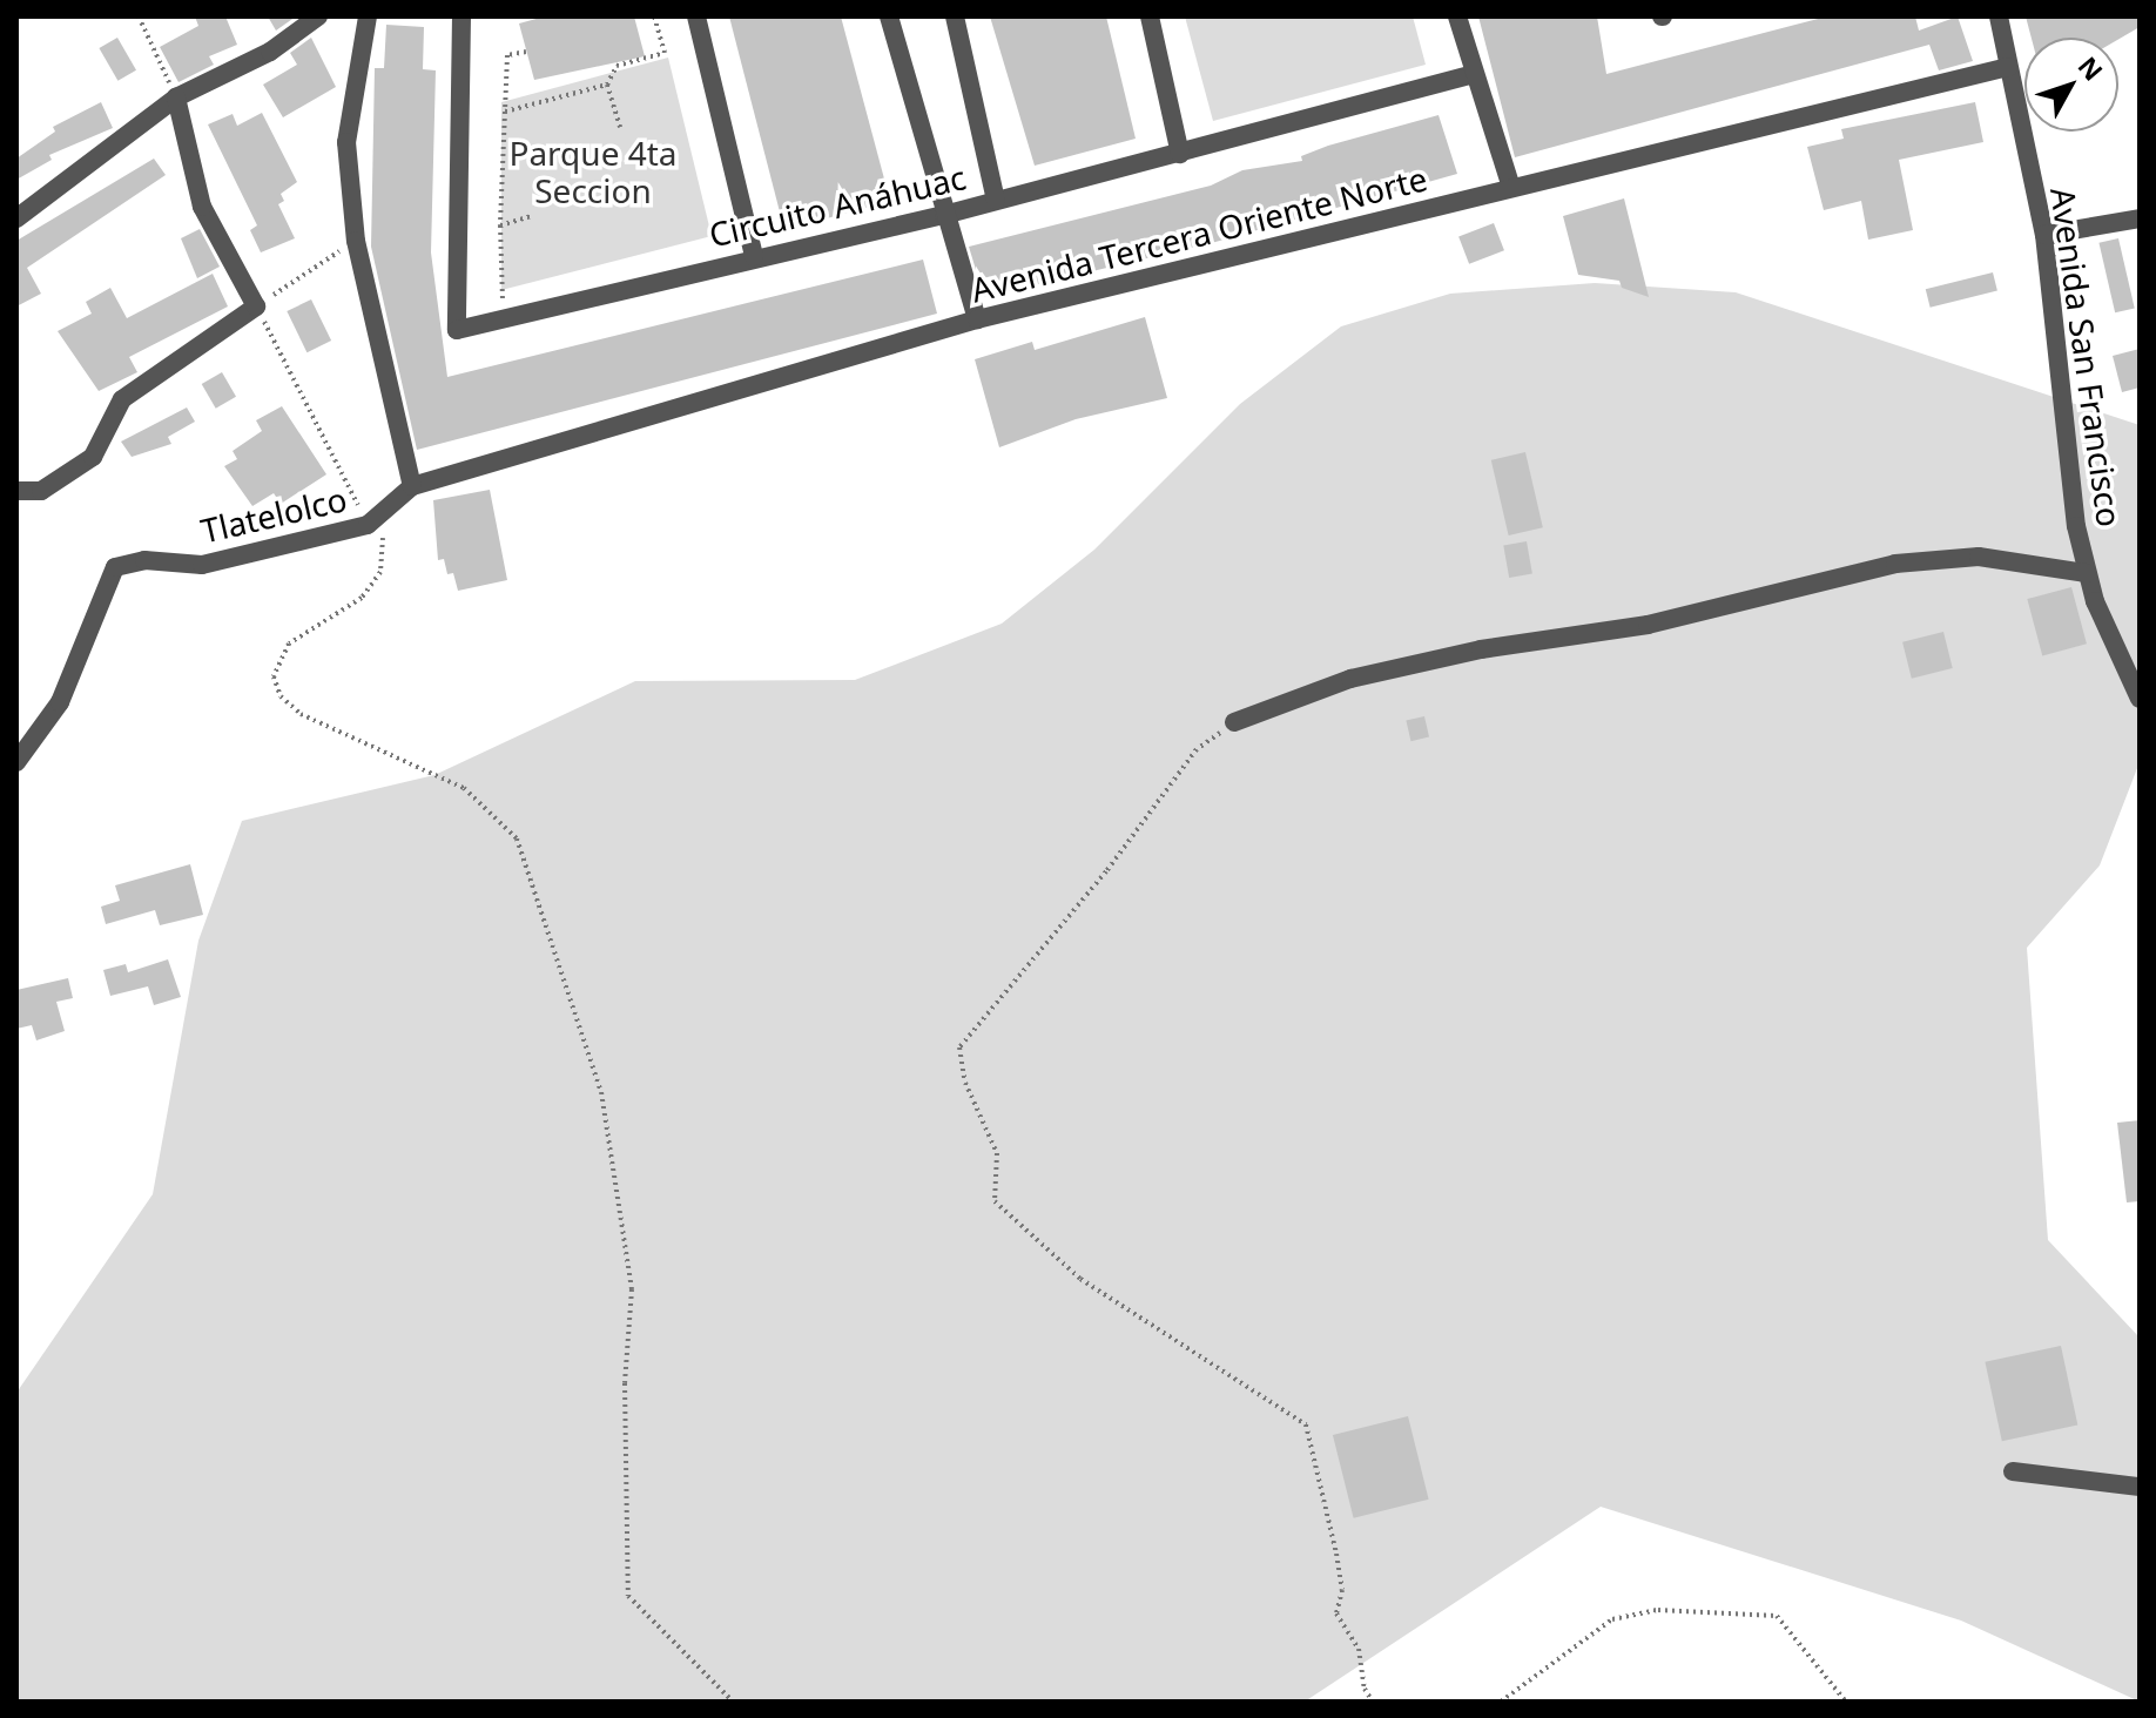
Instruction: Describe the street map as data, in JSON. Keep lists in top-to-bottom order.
{
  "streets": {
    "street": [
      "Circuito Anáhuac",
      "Avenida Tercera Oriente Norte",
      "Avenida San Francisco",
      "Tlatelolco"
    ]
  },
  "crossings": [
    ["Avenida Tercera Oriente Norte", "Avenida San Francisco"]
  ],
  "parks": ["Parque 4ta Seccion"],
  "north": "top right"
}
